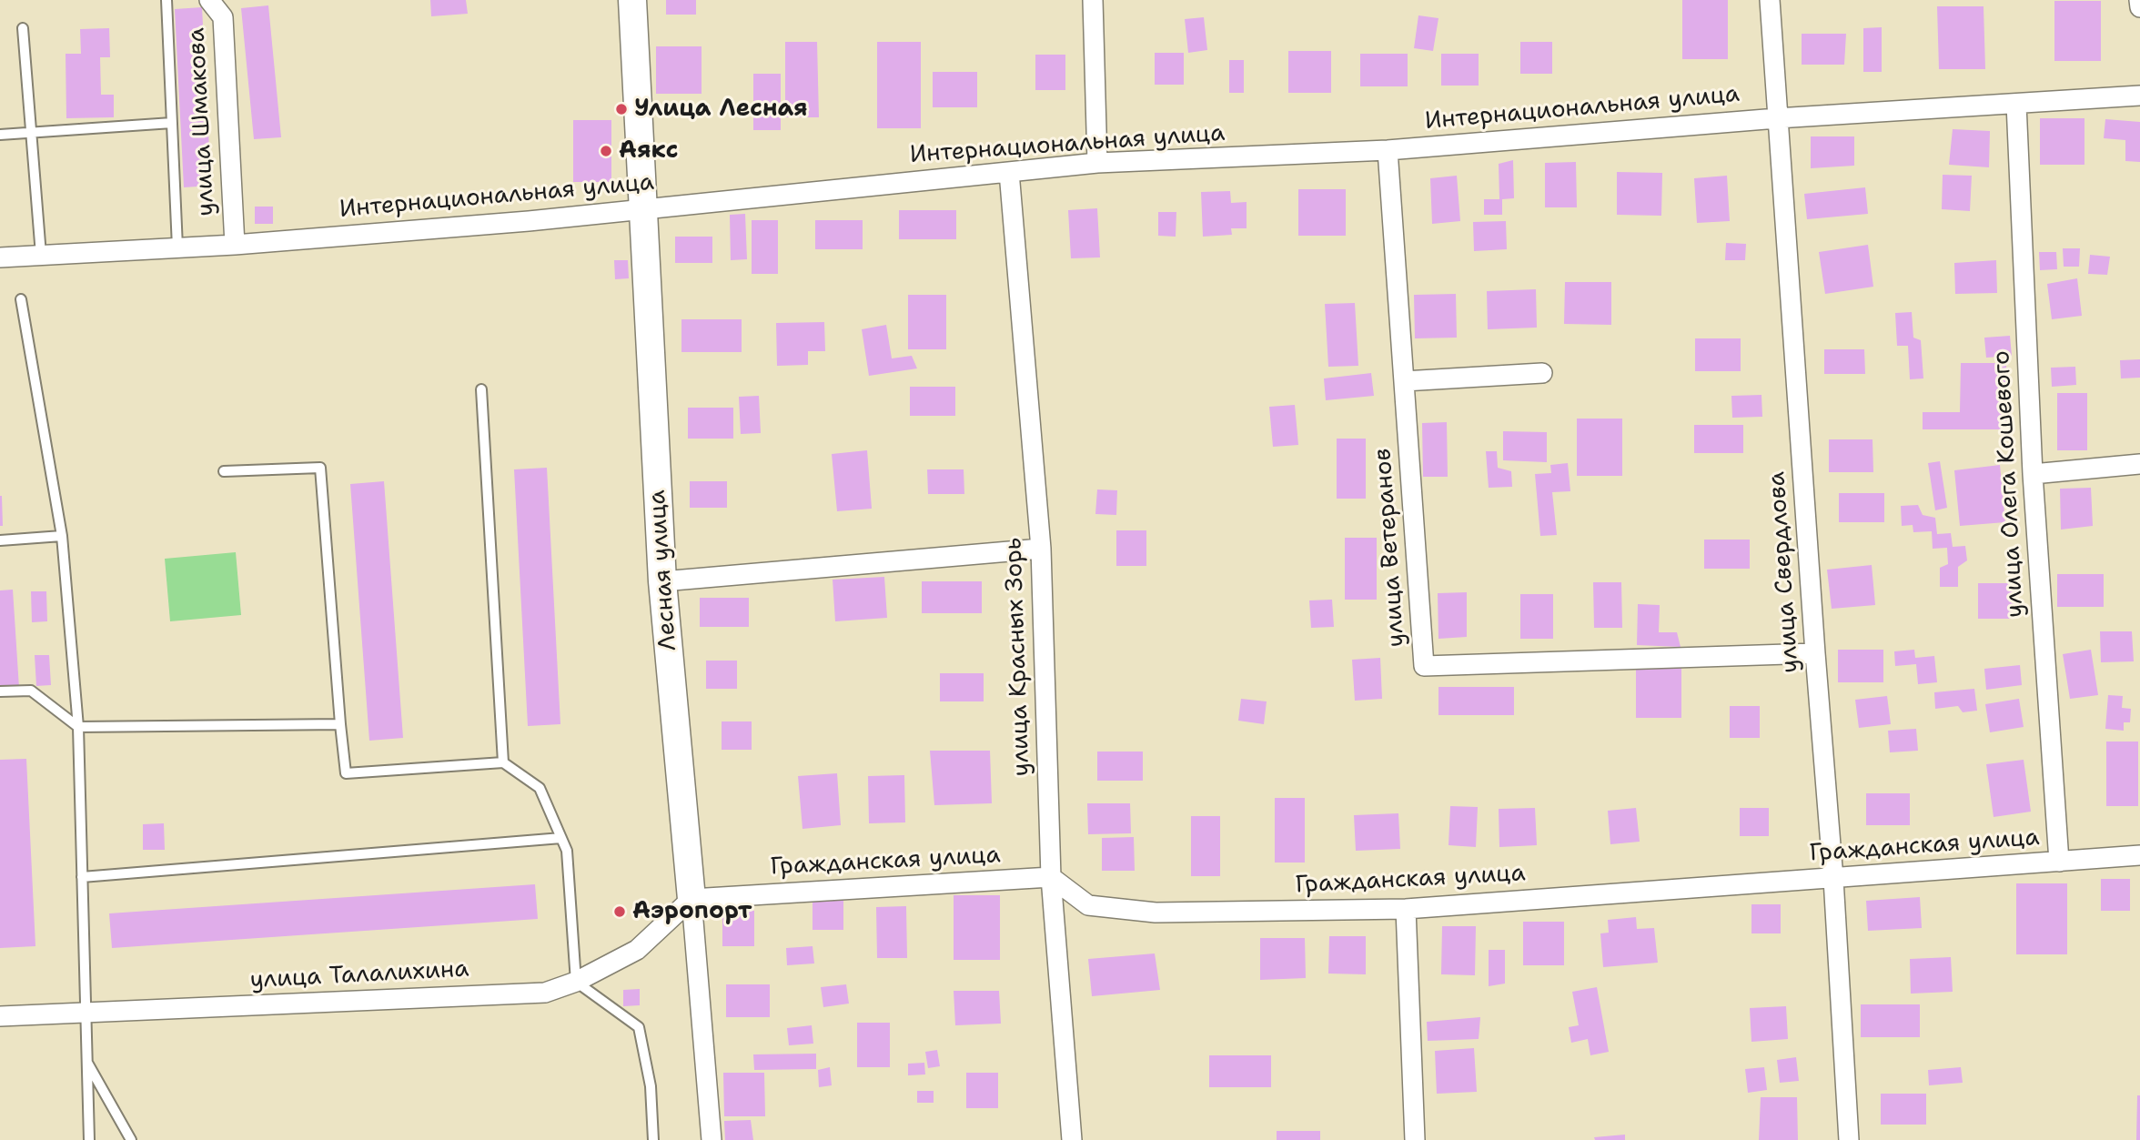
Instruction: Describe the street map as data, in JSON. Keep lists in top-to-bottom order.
{
  "streets": {
    "street": [
      "Интернациональная улица",
      "улица Шмакова",
      "улица Олега Кошевого",
      "улица Ветеранов",
      "Лесная улица",
      "улица Свердлова",
      "улица Красных Зорь",
      "Гражданская улица",
      "улица Талалихина"
    ]
  },
  "crossings": [
    ["Интернациональная улица", "улица Шмакова"],
    ["Интернациональная улица", "улица Олега Кошевого"],
    ["Интернациональная улица", "улица Ветеранов"],
    ["Интернациональная улица", "Лесная улица"],
    ["Интернациональная улица", "улица Свердлова"],
    ["Интернациональная улица", "улица Красных Зорь"],
    ["улица Олега Кошевого", "Гражданская улица"],
    ["улица Ветеранов", "улица Свердлова"],
    ["Лесная улица", "Гражданская улица"],
    ["Лесная улица", "улица Талалихина"],
    ["улица Свердлова", "Гражданская улица"],
    ["улица Красных Зорь", "Гражданская улица"],
    ["Гражданская улица", "улица Талалихина"]
  ],
  "places": ["Улица Лесная", "Аякс", "Аэропорт"]
}
